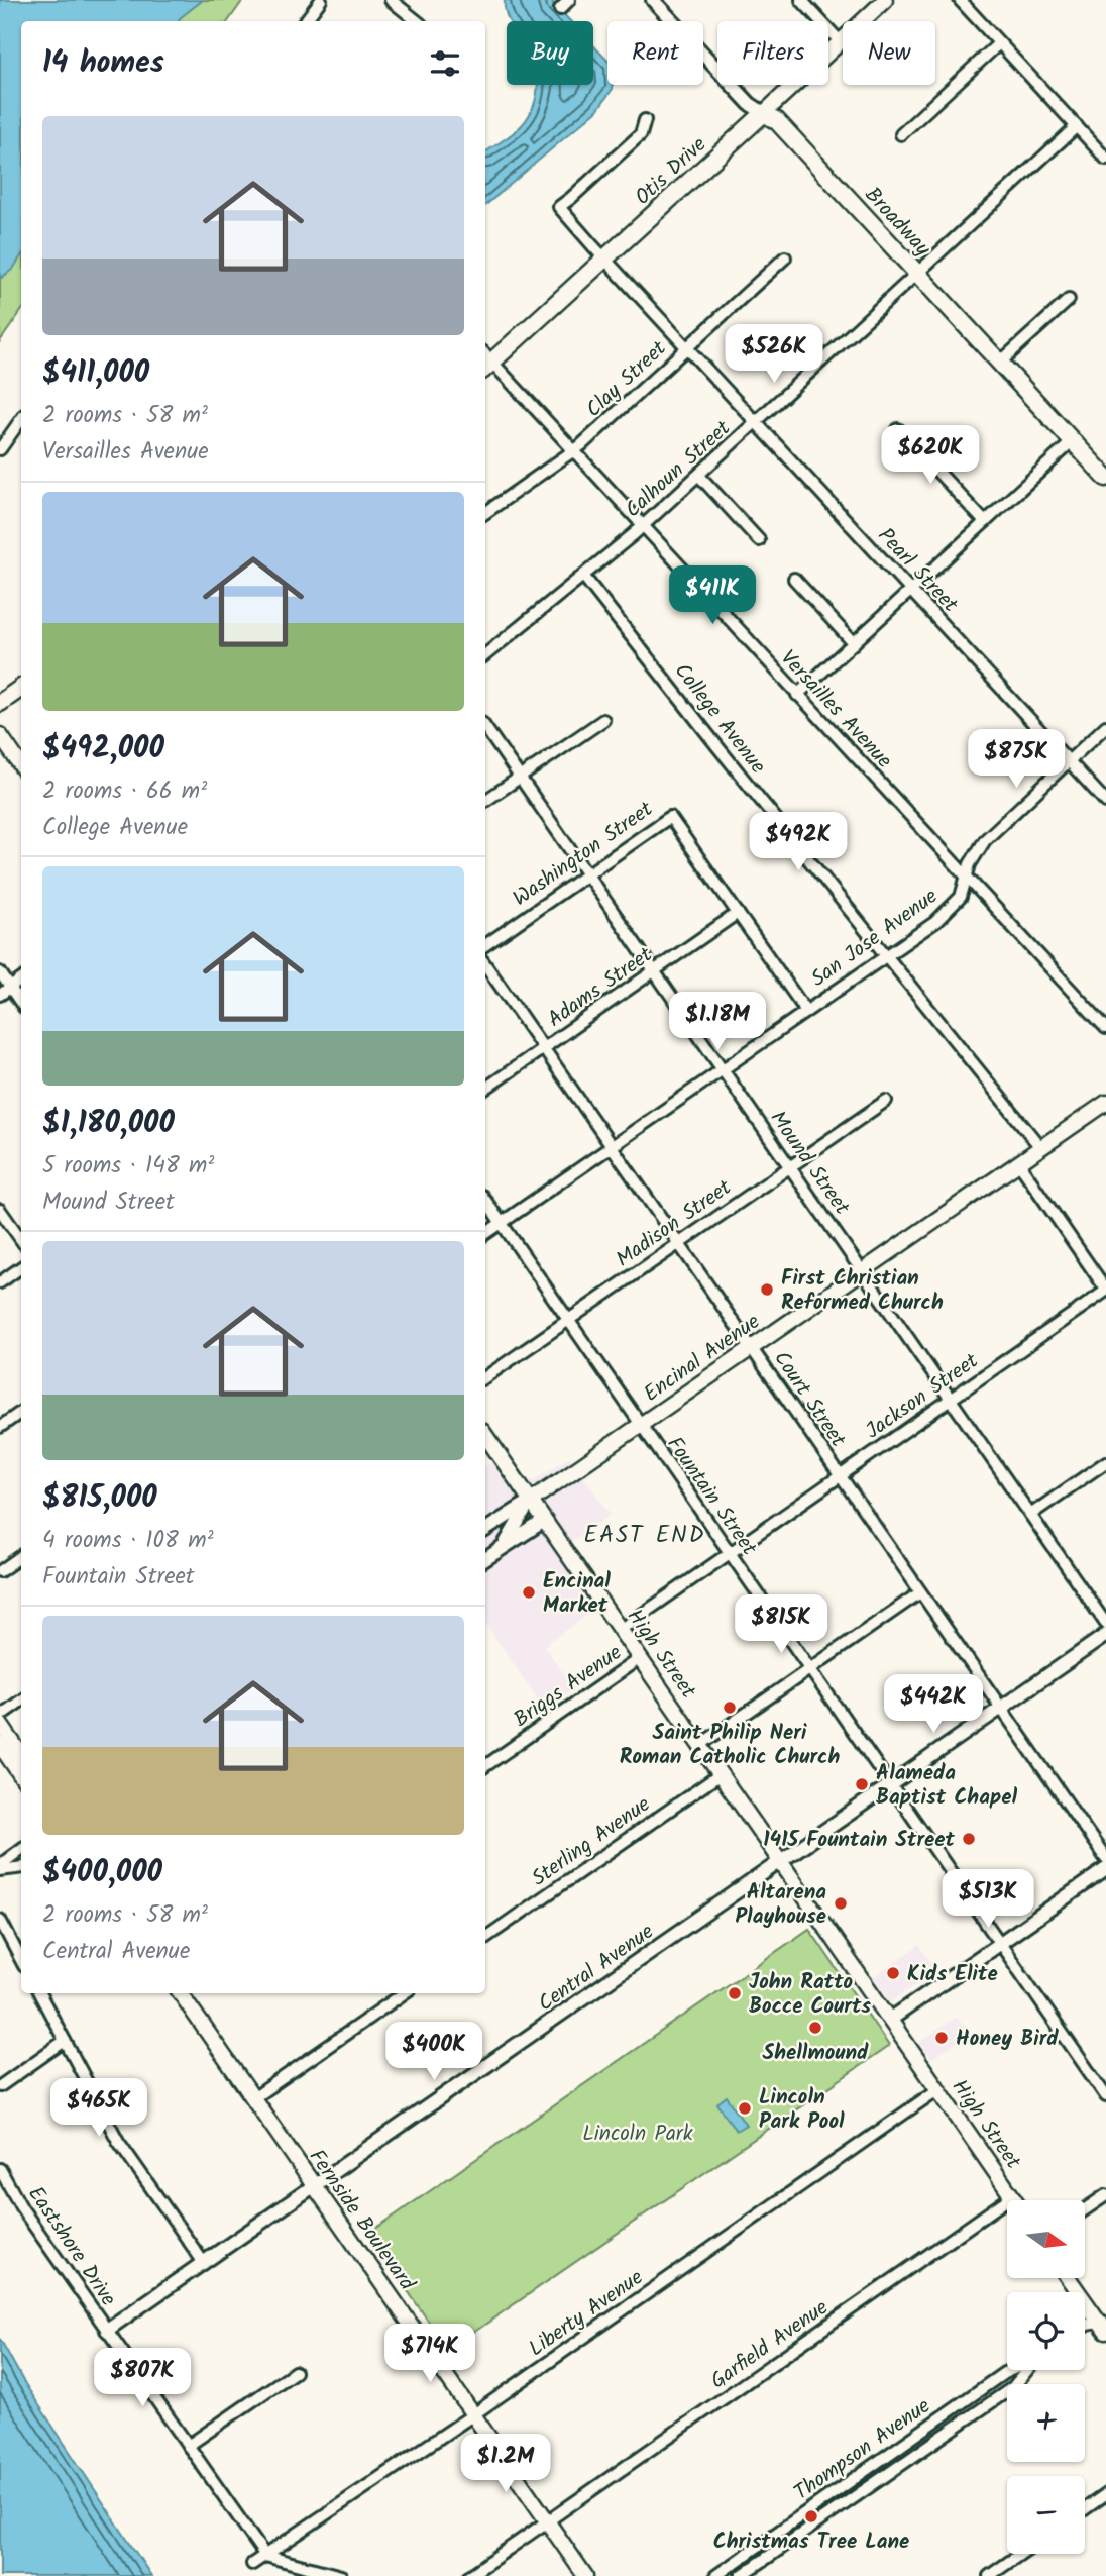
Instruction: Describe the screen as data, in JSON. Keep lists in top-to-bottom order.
{
  "streets": {
    "main road": [
      "Otis Drive",
      "Broadway",
      "Encinal Avenue",
      "High Street",
      "Fernside Boulevard"
    ],
    "street": [
      "Clay Street",
      "Calhoun Street",
      "Pearl Street",
      "Versailles Avenue",
      "College Avenue",
      "Washington Street",
      "San Jose Avenue",
      "Adams Street",
      "Mound Street",
      "Madison Street",
      "Jackson Street",
      "Court Street",
      "Fountain Street",
      "Briggs Avenue",
      "Sterling Avenue",
      "Central Avenue",
      "Eastshore Drive",
      "Liberty Avenue",
      "Garfield Avenue",
      "Thompson Avenue"
    ]
  },
  "crossings": [
    ["Otis Drive", "Broadway"],
    ["Otis Drive", "Pearl Street"],
    ["Otis Drive", "Versailles Avenue"],
    ["Broadway", "Calhoun Street"],
    ["Clay Street", "Pearl Street"],
    ["Clay Street", "Versailles Avenue"],
    ["Calhoun Street", "Pearl Street"],
    ["Calhoun Street", "Versailles Avenue"],
    ["Calhoun Street", "College Avenue"],
    ["Pearl Street", "San Jose Avenue"],
    ["Versailles Avenue", "San Jose Avenue"],
    ["College Avenue", "San Jose Avenue"],
    ["College Avenue", "Encinal Avenue"],
    ["Washington Street", "Adams Street"],
    ["Washington Street", "Mound Street"],
    ["San Jose Avenue", "Mound Street"],
    ["San Jose Avenue", "Court Street"],
    ["San Jose Avenue", "Fountain Street"],
    ["Adams Street", "Mound Street"],
    ["Adams Street", "Court Street"],
    ["Mound Street", "Madison Street"],
    ["Mound Street", "Encinal Avenue"],
    ["Mound Street", "Jackson Street"],
    ["Madison Street", "Court Street"],
    ["Madison Street", "Fountain Street"],
    ["Encinal Avenue", "Court Street"],
    ["Encinal Avenue", "Fountain Street"],
    ["Encinal Avenue", "High Street"],
    ["Jackson Street", "Court Street"],
    ["Jackson Street", "Fountain Street"],
    ["Jackson Street", "High Street"],
    ["Court Street", "Central Avenue"],
    ["Fountain Street", "Central Avenue"],
    ["High Street", "Briggs Avenue"],
    ["High Street", "Sterling Avenue"],
    ["High Street", "Central Avenue"],
    ["High Street", "Liberty Avenue"],
    ["High Street", "Garfield Avenue"],
    ["Central Avenue", "Fernside Boulevard"],
    ["Central Avenue", "Eastshore Drive"],
    ["Fernside Boulevard", "Liberty Avenue"],
    ["Fernside Boulevard", "Garfield Avenue"],
    ["Eastshore Drive", "Liberty Avenue"]
  ],
  "districts": ["EAST END"],
  "parks": ["Lincoln Park"],
  "places": [
    "First Christian Reformed Church",
    "Encinal Market",
    "Saint Philip Neri Roman Catholic Church",
    "Alameda Baptist Chapel",
    "1415 Fountain Street",
    "Altarena Playhouse",
    "Kids Elite",
    "John Ratto Bocce Courts",
    "Shellmound",
    "Honey Bird",
    "Lincoln Park Pool",
    "Christmas Tree Lane"
  ],
  "north": "right",
  "page": {
    "chip": [
      "Buy",
      "Rent",
      "Filters",
      "New"
    ],
    "heading": "14 homes",
    "list": [
      {
        "name": "$411,000",
        "note": "2 rooms · 58 m² · Versailles Avenue"
      },
      {
        "name": "$492,000",
        "note": "2 rooms · 66 m² · College Avenue"
      },
      {
        "name": "$1,180,000",
        "note": "5 rooms · 148 m² · Mound Street"
      },
      {
        "name": "$815,000",
        "note": "4 rooms · 108 m² · Fountain Street"
      },
      {
        "name": "$400,000",
        "note": "2 rooms · 58 m² · Central Avenue"
      }
    ],
    "price": [
      "$526K",
      "$620K",
      "$411K",
      "$875K",
      "$492K",
      "$1.18M",
      "$815K",
      "$442K",
      "$513K",
      "$400K",
      "$465K",
      "$714K",
      "$807K",
      "$1.2M"
    ],
    "map_buttons": ["+", "−"]
  }
}
